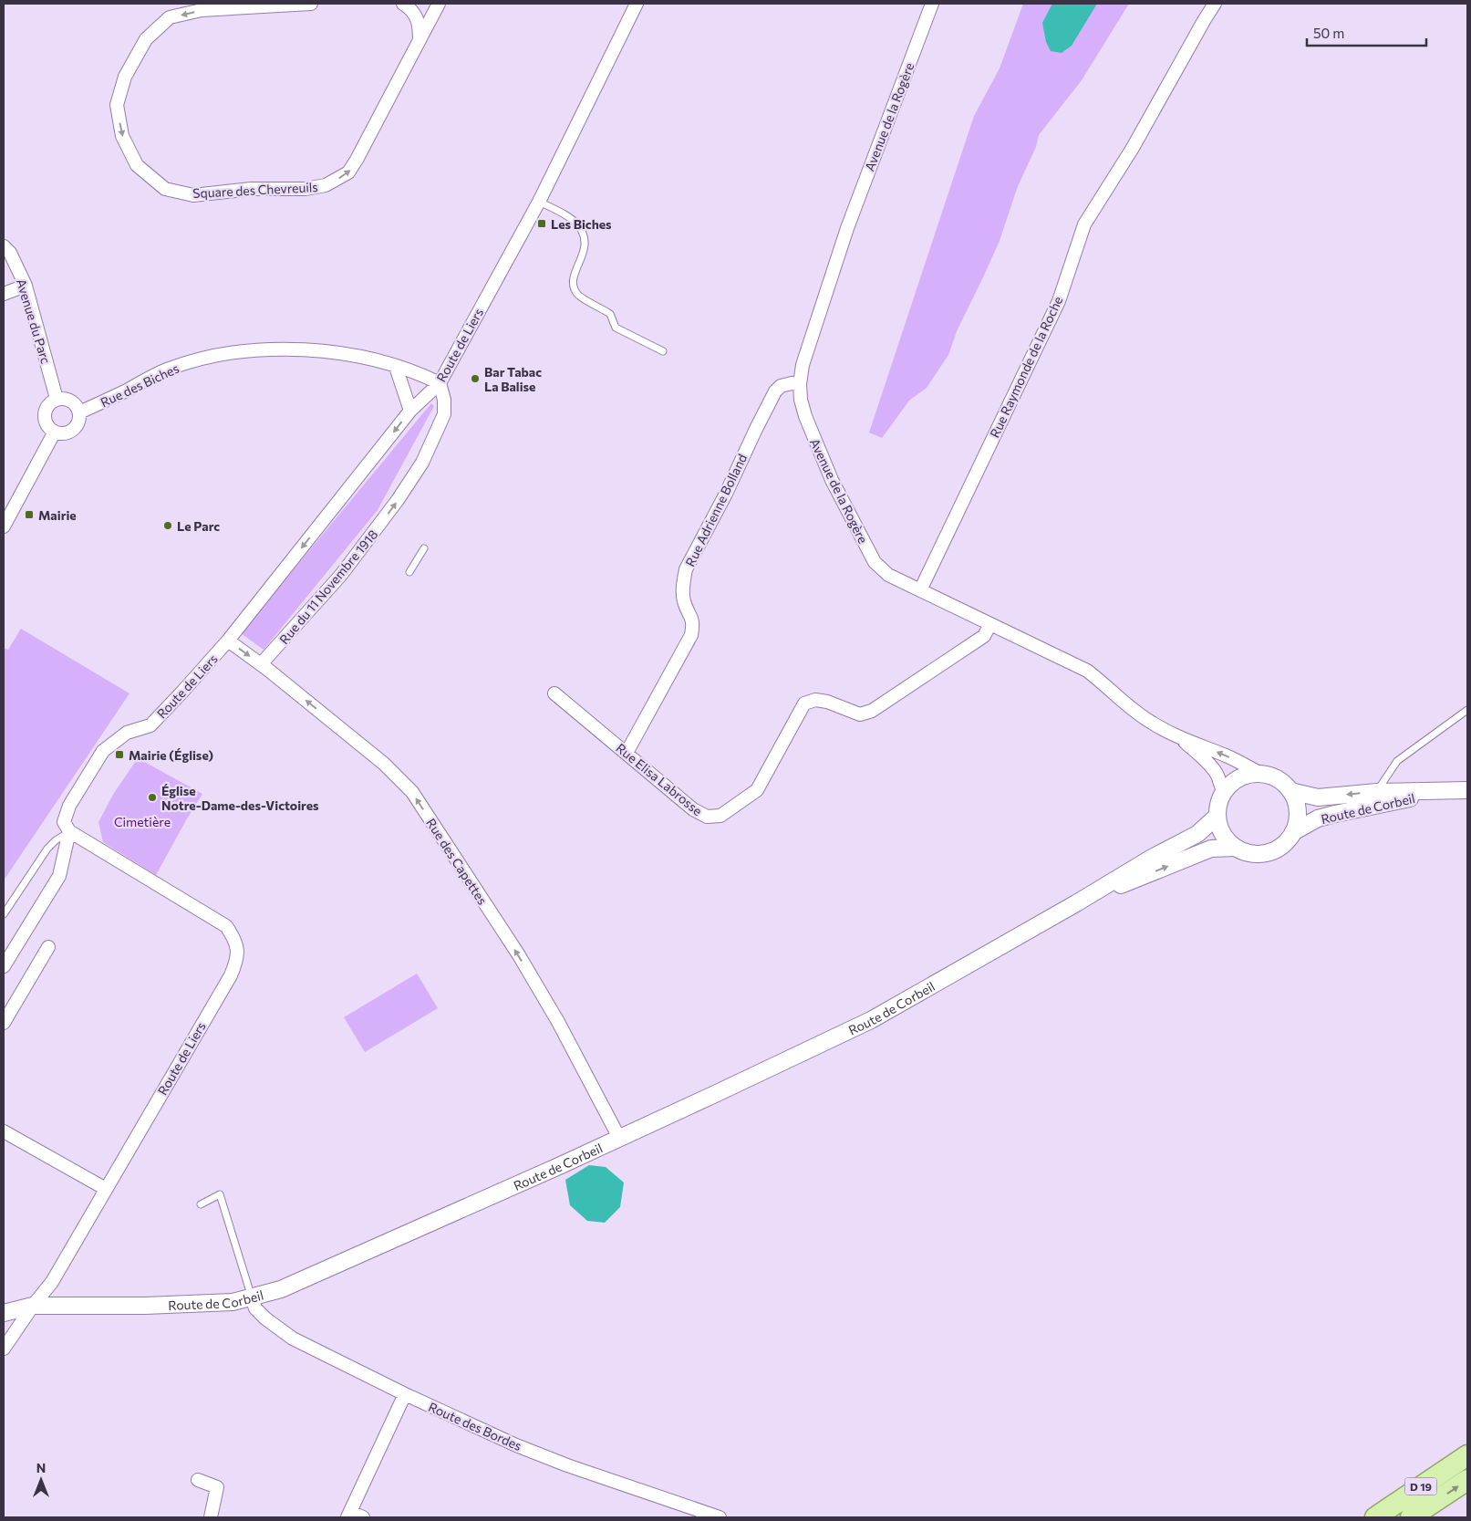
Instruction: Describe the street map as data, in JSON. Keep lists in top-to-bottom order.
{
  "streets": {
    "main road": ["D 19"],
    "street": [
      "Avenue de la Rogère",
      "Square des Chevreuils",
      "Avenue du Parc",
      "Route de Liers",
      "Rue Raymonde de la Roche",
      "Rue des Biches",
      "Rue Adrienne Bolland",
      "Rue du 11 Novembre 1918",
      "Rue Elisa Labrosse",
      "Route de Corbeil",
      "Rue des Capettes",
      "Route des Bordes"
    ]
  },
  "crossings": [
    ["Avenue de la Rogère", "Rue Raymonde de la Roche"],
    ["Avenue de la Rogère", "Rue Adrienne Bolland"],
    ["Avenue de la Rogère", "Rue Elisa Labrosse"],
    ["Avenue de la Rogère", "Route de Corbeil"],
    ["Avenue du Parc", "Rue des Biches"],
    ["Route de Liers", "Rue des Biches"],
    ["Route de Liers", "Rue du 11 Novembre 1918"],
    ["Route de Liers", "Route de Corbeil"],
    ["Route de Liers", "Rue des Capettes"],
    ["Rue des Biches", "Rue du 11 Novembre 1918"],
    ["Rue Adrienne Bolland", "Rue Elisa Labrosse"],
    ["Rue du 11 Novembre 1918", "Rue des Capettes"],
    ["Route de Corbeil", "Rue des Capettes"],
    ["Route de Corbeil", "Route des Bordes"]
  ],
  "one_way": ["Rue du 11 Novembre 1918", "Rue des Capettes"],
  "parks": ["Cimetière"],
  "places": {
    "transit": ["Les Biches", "Mairie", "Mairie (Église)"],
    "other": ["Bar Tabac La Balise", "Le Parc", "Église Notre-Dame-des-Victoires"]
  },
  "scale_bar": "50 m",
  "north": "top"
}
